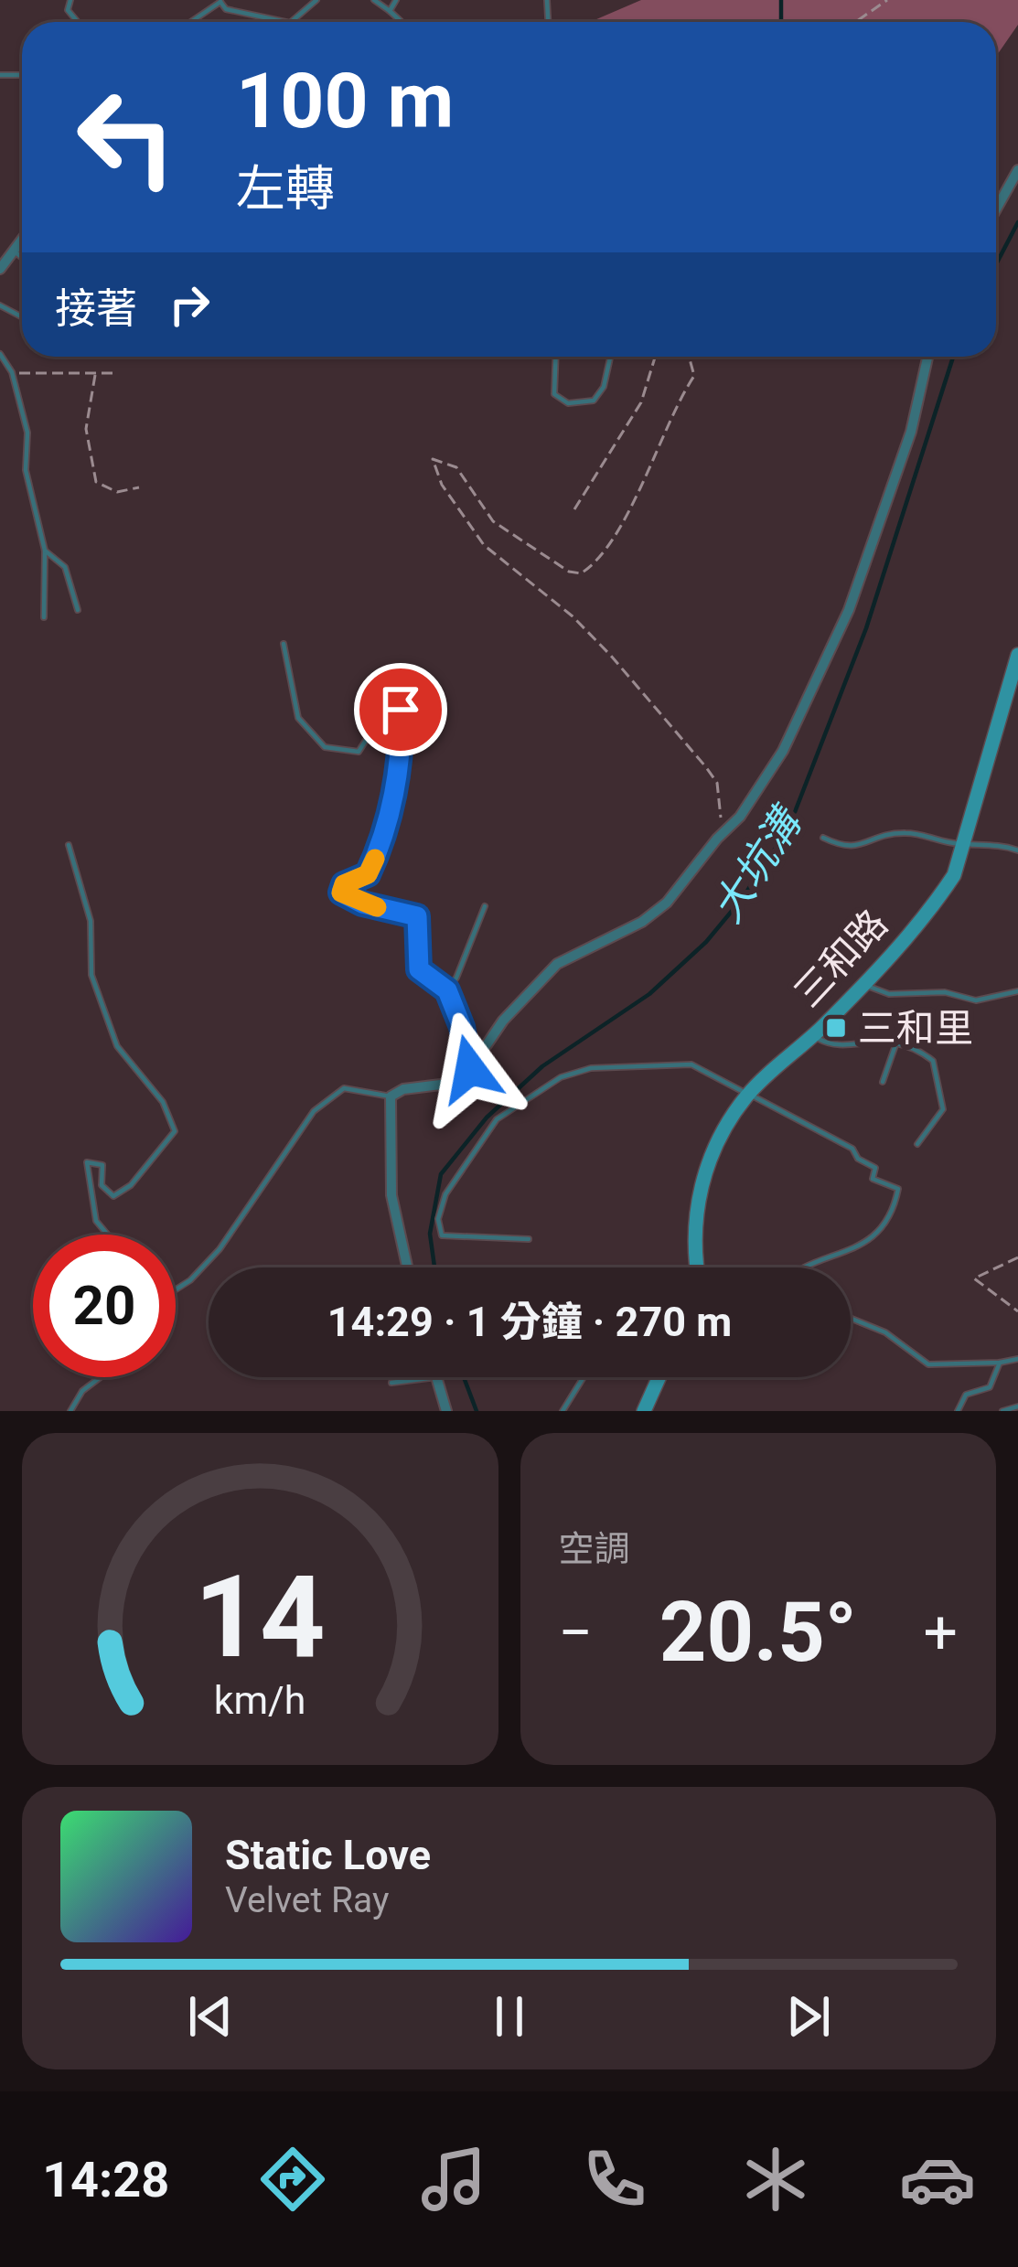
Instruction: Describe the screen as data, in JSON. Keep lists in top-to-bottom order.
{
  "streets": {
    "main road": ["三和路"]
  },
  "water": ["大坑溝"],
  "places": {
    "transit": ["三和里"]
  },
  "page": {
    "turn": ["100 m", "左轉"],
    "then": "接著",
    "limit": "20",
    "trip": "14:29 · 1 分鐘 · 270 m",
    "tile": "空調",
    "heat": ["−", "20.5°", "+"],
    "song": ["Static Love", "Velvet Ray"],
    "tabs": "14:28",
    "gauge": ["14", "km/h"]
  }
}
